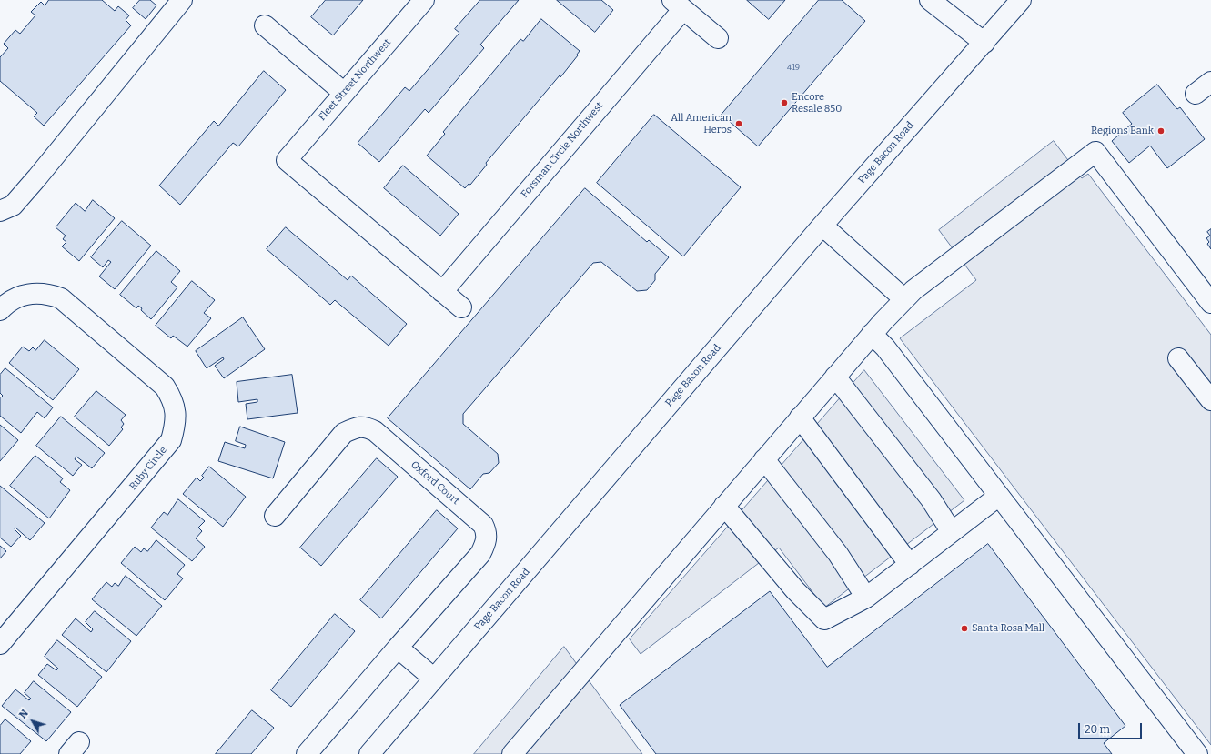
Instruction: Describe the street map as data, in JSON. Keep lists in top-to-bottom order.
{
  "streets": {
    "street": [
      "Fleet Street Northwest",
      "Forsman Circle Northwest",
      "Page Bacon Road",
      "Ruby Circle",
      "Oxford Court"
    ]
  },
  "crossings": [
    ["Fleet Street Northwest", "Forsman Circle Northwest"]
  ],
  "places": [
    "Encore Resale 850",
    "All American Heros",
    "Regions Bank",
    "Santa Rosa Mall"
  ],
  "house_numbers": ["419"],
  "scale_bar": "20 m",
  "north": "top left"
}
